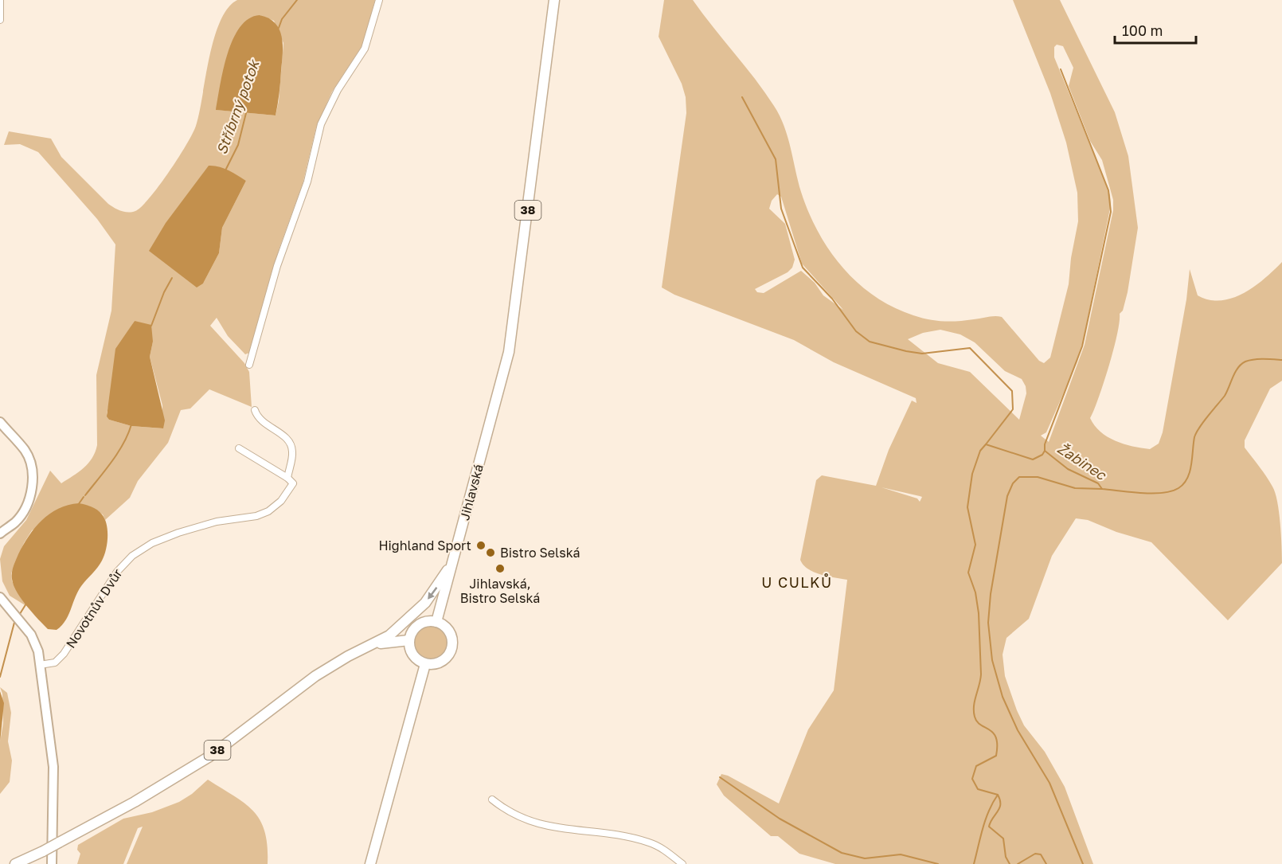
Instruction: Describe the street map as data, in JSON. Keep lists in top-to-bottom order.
{
  "streets": {
    "main road": ["38", "Jihlavská"],
    "street": ["Novotnův Dvůr"]
  },
  "crossings": [
    ["38", "Jihlavská"]
  ],
  "districts": ["U CULKŮ"],
  "water": ["Stříbrný potok", "Žabinec"],
  "places": ["Highland Sport", "Bistro Selská", "Jihlavská, Bistro Selská"],
  "scale_bar": "100 m"
}
